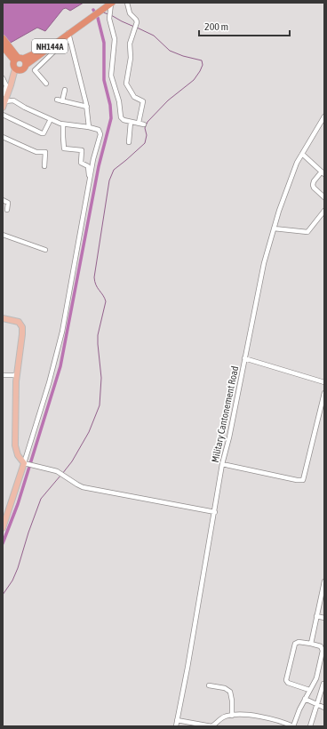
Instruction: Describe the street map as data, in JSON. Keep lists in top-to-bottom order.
{
  "streets": {
    "highway": ["NH144A"],
    "street": ["Military Cantonement Road"]
  },
  "scale_bar": "200 m"
}
